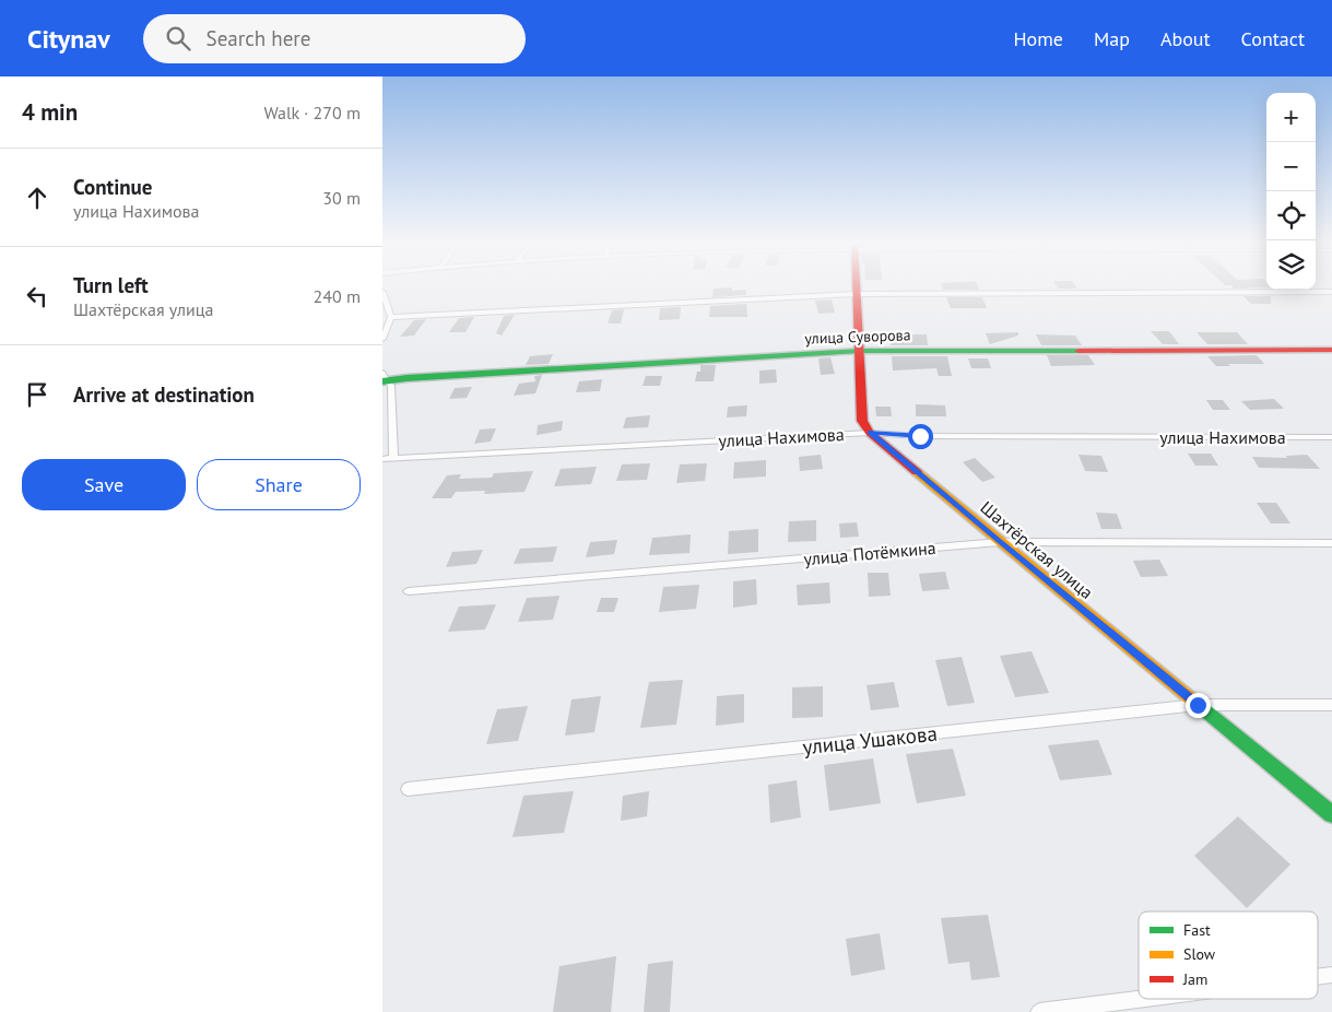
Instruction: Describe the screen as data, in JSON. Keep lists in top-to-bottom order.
{
  "streets": {
    "street": [
      "улица Суворова",
      "улица Нахимова",
      "Шахтёрская улица",
      "улица Потёмкина",
      "улица Ушакова"
    ]
  },
  "crossings": [
    ["улица Нахимова", "Шахтёрская улица"],
    ["Шахтёрская улица", "улица Потёмкина"],
    ["Шахтёрская улица", "улица Ушакова"]
  ],
  "legend": ["Fast", "Slow", "Jam"],
  "page": {
    "header": "Citynav",
    "search": "Search here",
    "nav": [
      "Home",
      "Map",
      "About",
      "Contact"
    ],
    "heading": ["4 min", "Walk · 270 m"],
    "map_buttons": ["+", "−"],
    "list": [
      ["Continue", "улица Нахимова", "30 m"],
      ["Turn left", "Шахтёрская улица", "240 m"],
      "Arrive at destination"
    ],
    "buttons": ["Save", "Share"]
  }
}
